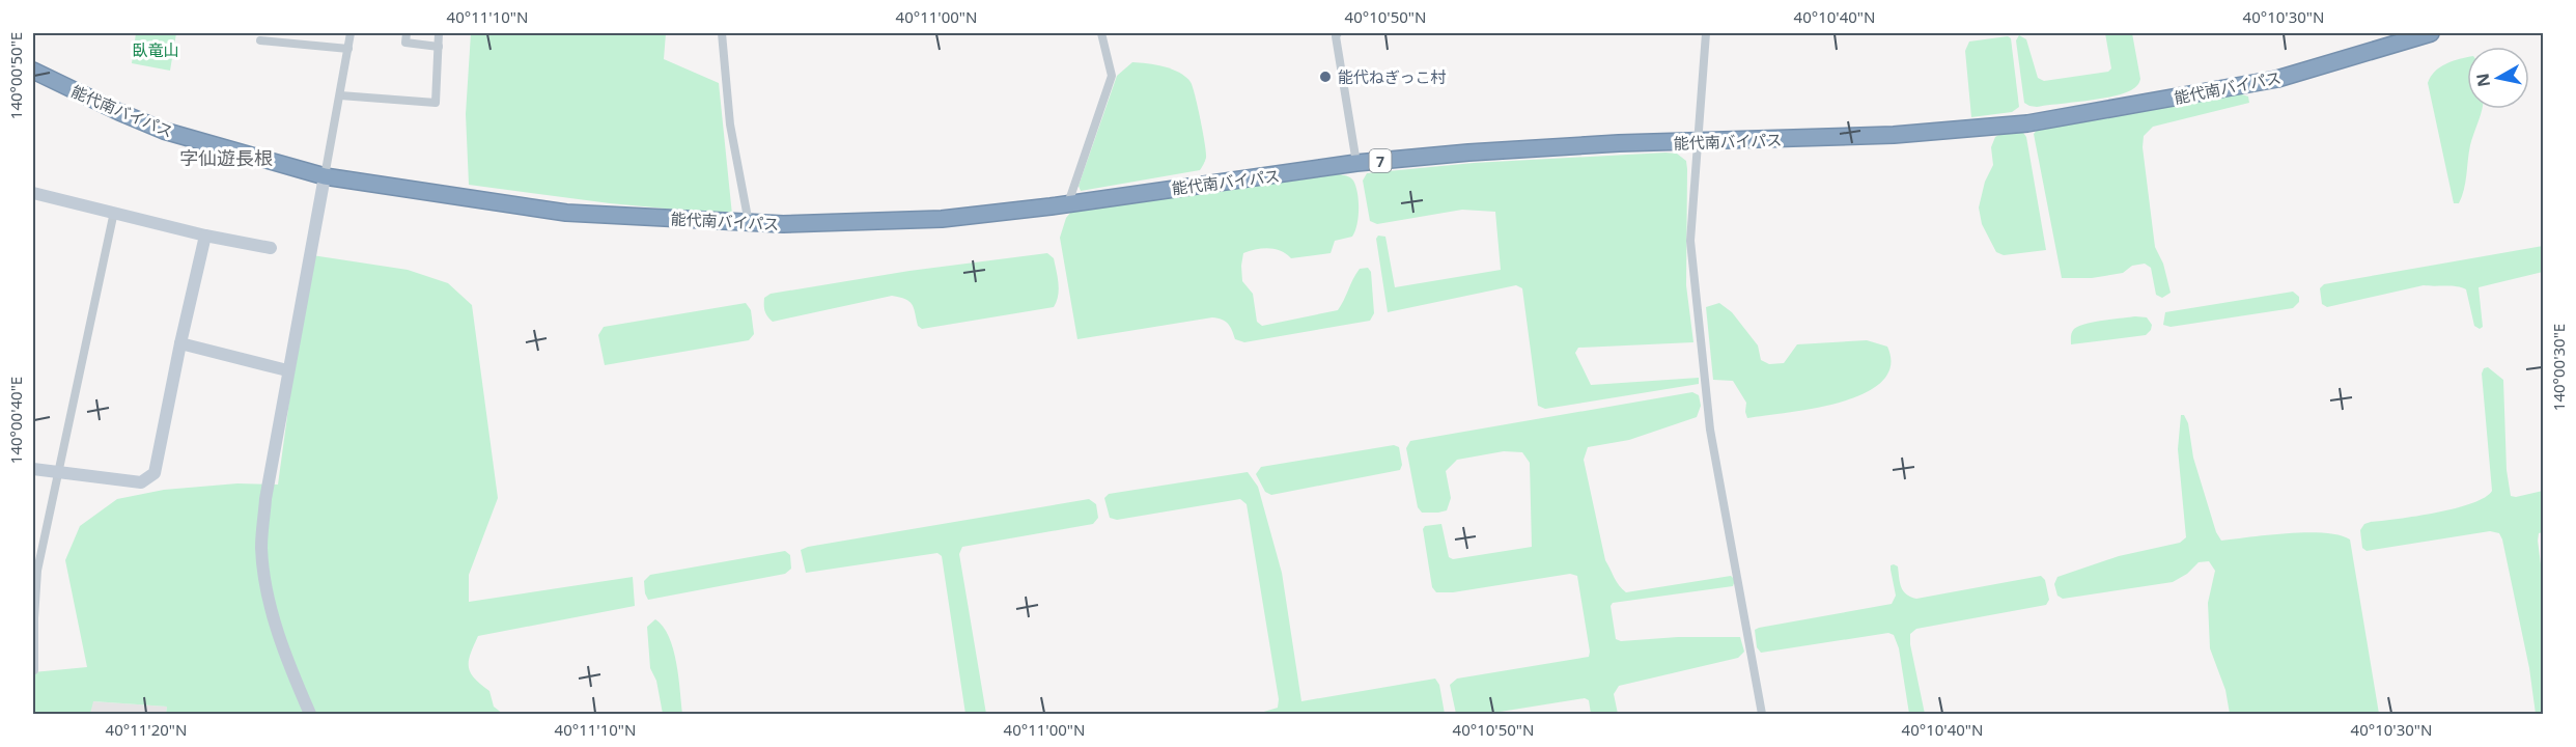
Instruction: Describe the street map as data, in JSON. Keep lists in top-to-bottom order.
{
  "streets": {
    "highway": ["能代南バイパス", "7"]
  },
  "districts": ["字仙遊長根"],
  "parks": ["臥竜山"],
  "places": ["能代ねぎっこ村"],
  "north": "left",
  "coordinates": [
    "40°11'10\"N",
    "40°11'00\"N",
    "40°10'50\"N",
    "40°10'40\"N",
    "40°10'30\"N",
    "140°00'50\"E",
    "140°00'30\"E",
    "140°00'40\"E",
    "40°11'20\"N"
  ]
}
